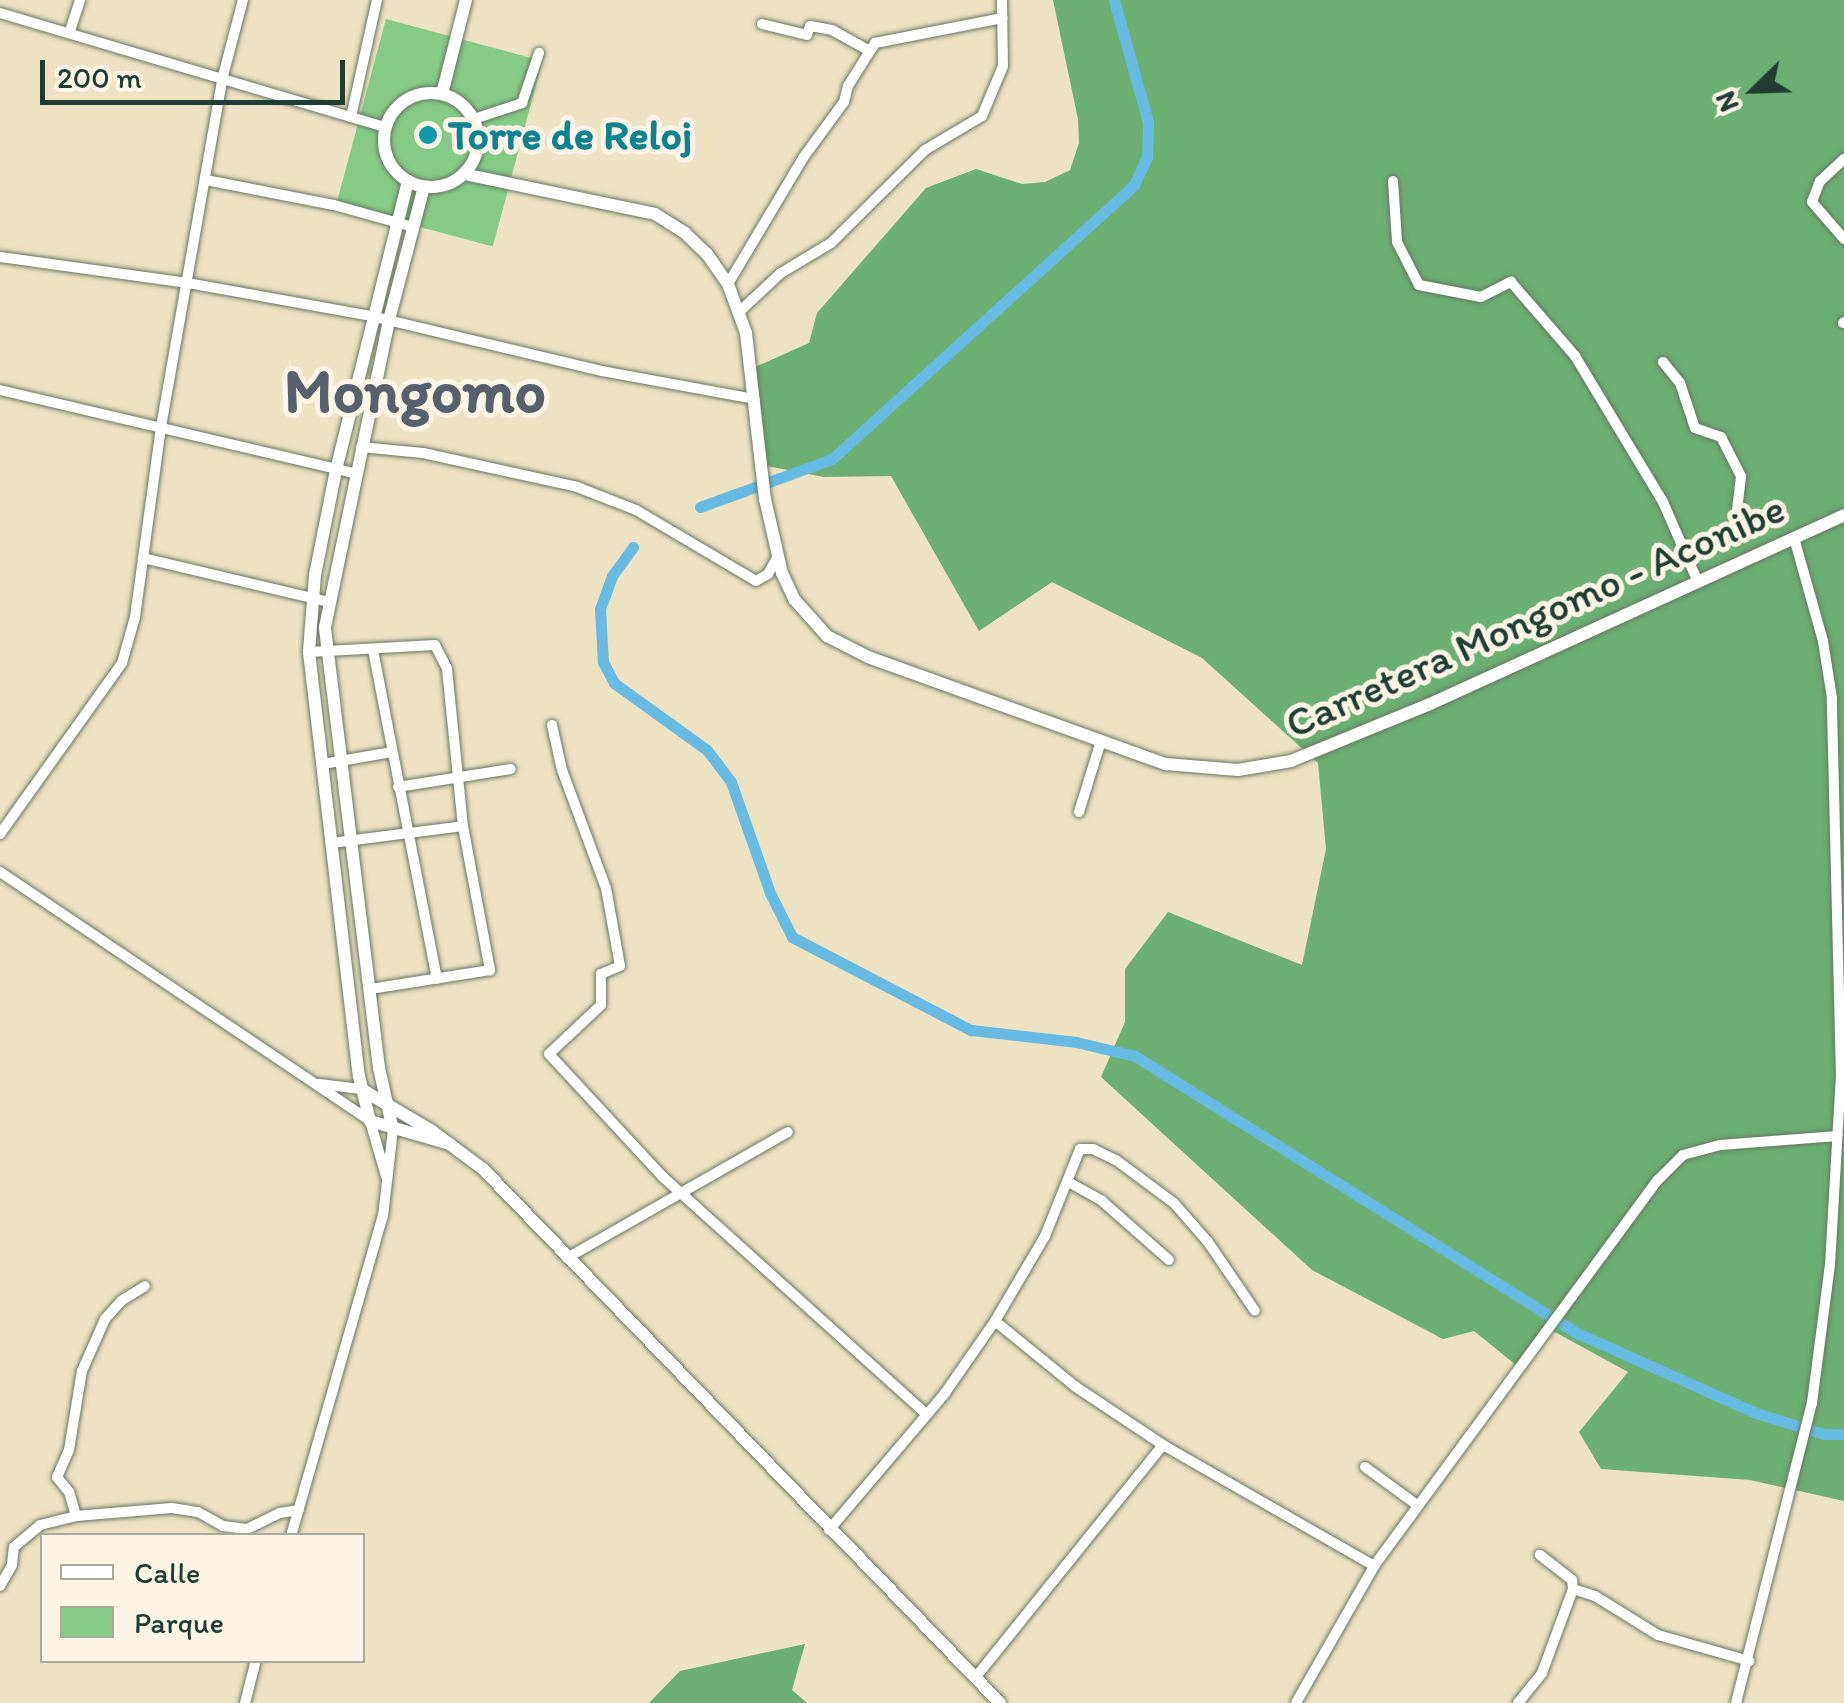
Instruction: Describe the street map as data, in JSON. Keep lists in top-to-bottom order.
{
  "streets": {
    "main road": ["Carretera Mongomo - Aconibe"]
  },
  "districts": ["Mongomo"],
  "places": ["Torre de Reloj"],
  "legend": ["Calle", "Parque"],
  "scale_bar": "200 m",
  "north": "bottom left"
}
